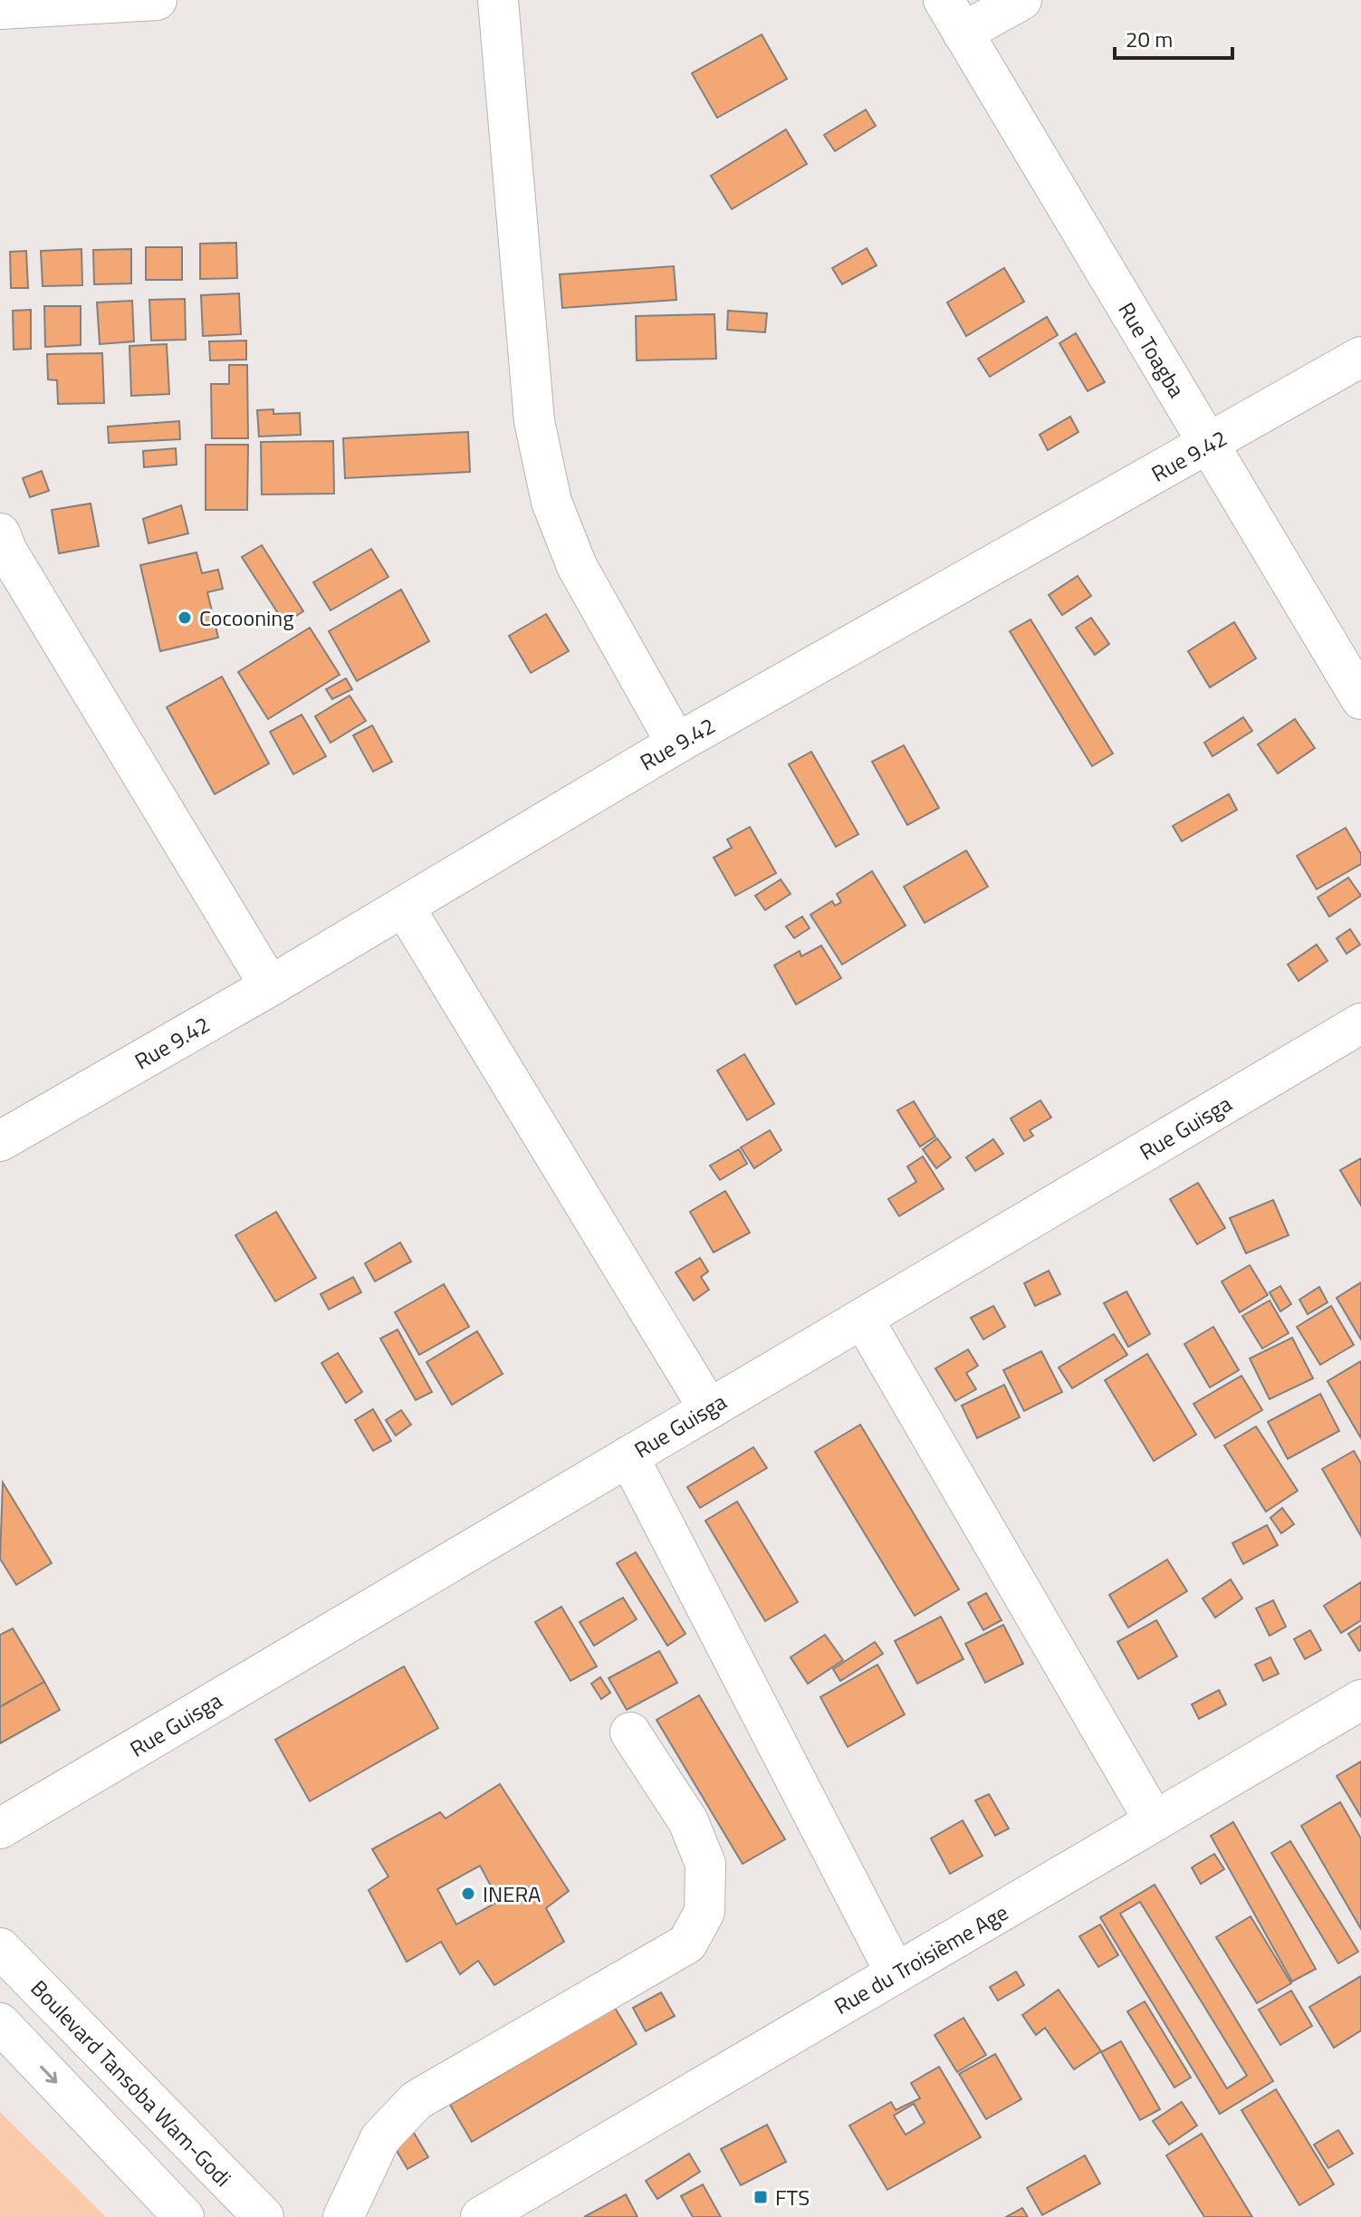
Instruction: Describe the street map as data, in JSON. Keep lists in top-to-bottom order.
{
  "streets": {
    "street": [
      "Rue Toagba",
      "Rue 9.42",
      "Rue Guisga",
      "Rue du Troisième Age",
      "Boulevard Tansoba Wam-Godi"
    ]
  },
  "crossings": [
    ["Rue Toagba", "Rue 9.42"]
  ],
  "places": {
    "other": ["Cocooning", "INERA"],
    "transit": ["FTS"]
  },
  "scale_bar": "20 m"
}
